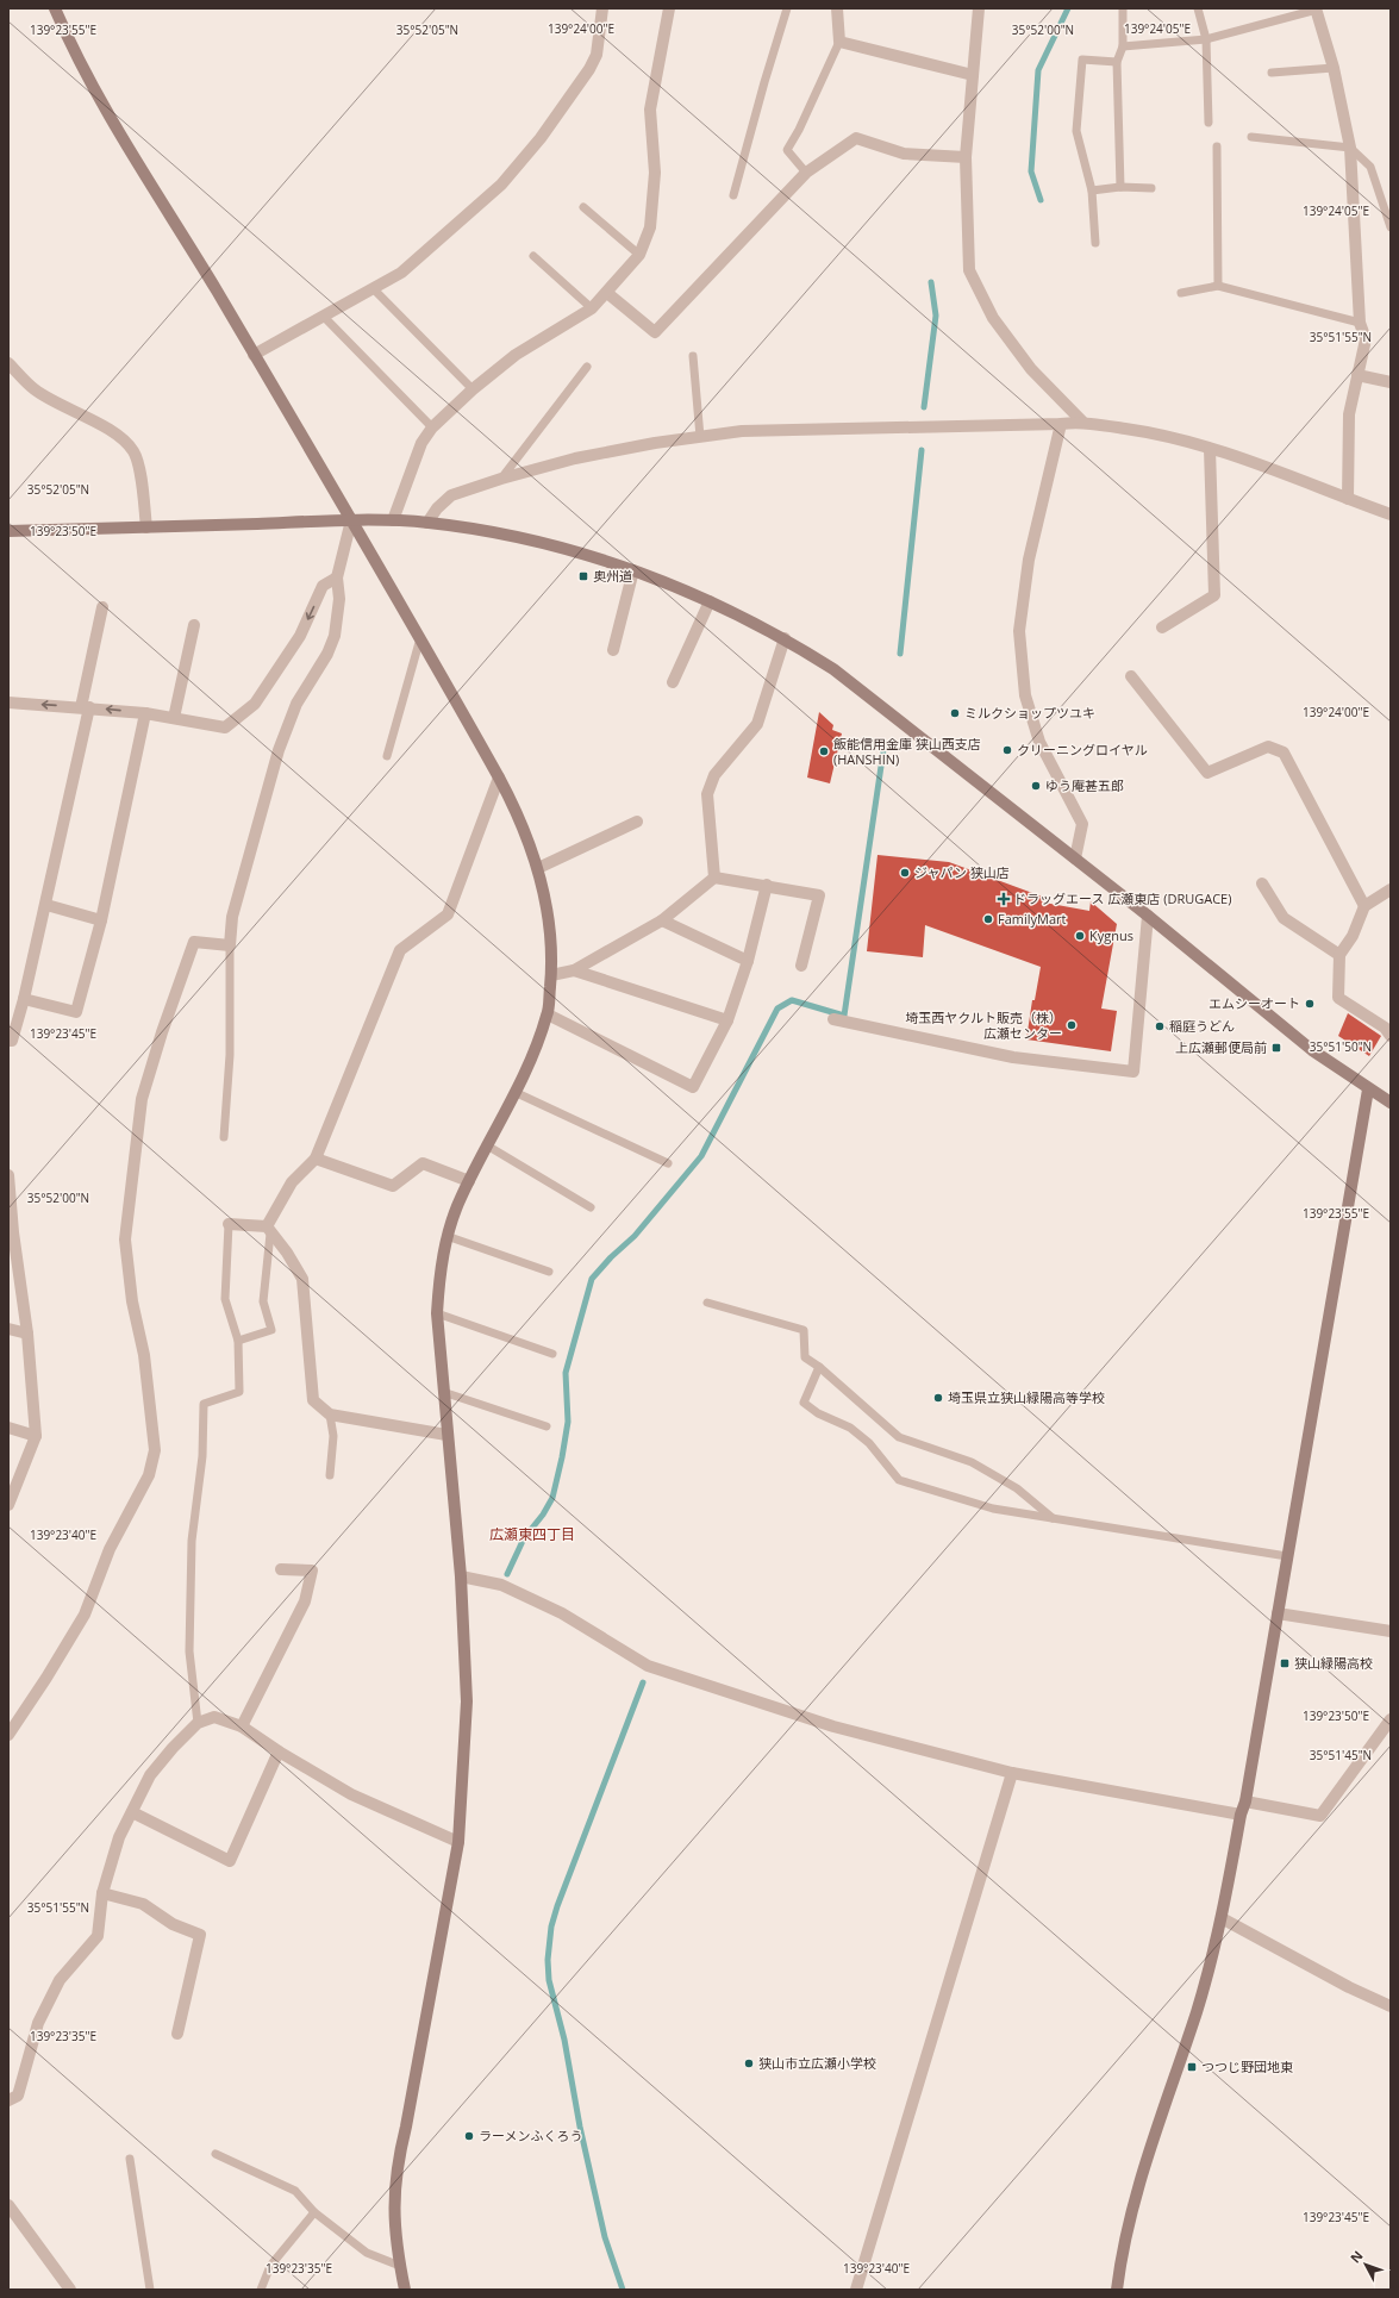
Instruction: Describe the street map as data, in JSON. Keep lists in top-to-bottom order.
{
  "districts": ["広瀬東四丁目"],
  "places": {
    "transit": [
      "奥州道",
      "上広瀬郵便局前",
      "狭山緑陽高校",
      "つつじ野団地東"
    ],
    "other": [
      "ミルクショップツユキ",
      "クリーニングロイヤル",
      "飯能信用金庫 狭山西支店 (HANSHIN)",
      "ゆう庵甚五郎",
      "ジャパン 狭山店",
      "FamilyMart",
      "Kygnus",
      "エムシーオート",
      "埼玉西ヤクルト販売（株） 広瀬センター",
      "稲庭うどん",
      "埼玉県立狭山緑陽高等学校",
      "狭山市立広瀬小学校",
      "ラーメンふくろう"
    ],
    "health": ["ドラッグエース 広瀬東店 (DRUGACE)"]
  },
  "north": "top left",
  "coordinates": [
    "139°24'00\"E",
    "139°24'05\"E",
    "139°23'55\"E",
    "35°52'05\"N",
    "35°52'00\"N",
    "35°51'55\"N",
    "139°23'50\"E",
    "139°23'45\"E",
    "35°51'50\"N",
    "139°23'40\"E",
    "35°51'45\"N",
    "139°23'35\"E"
  ]
}
